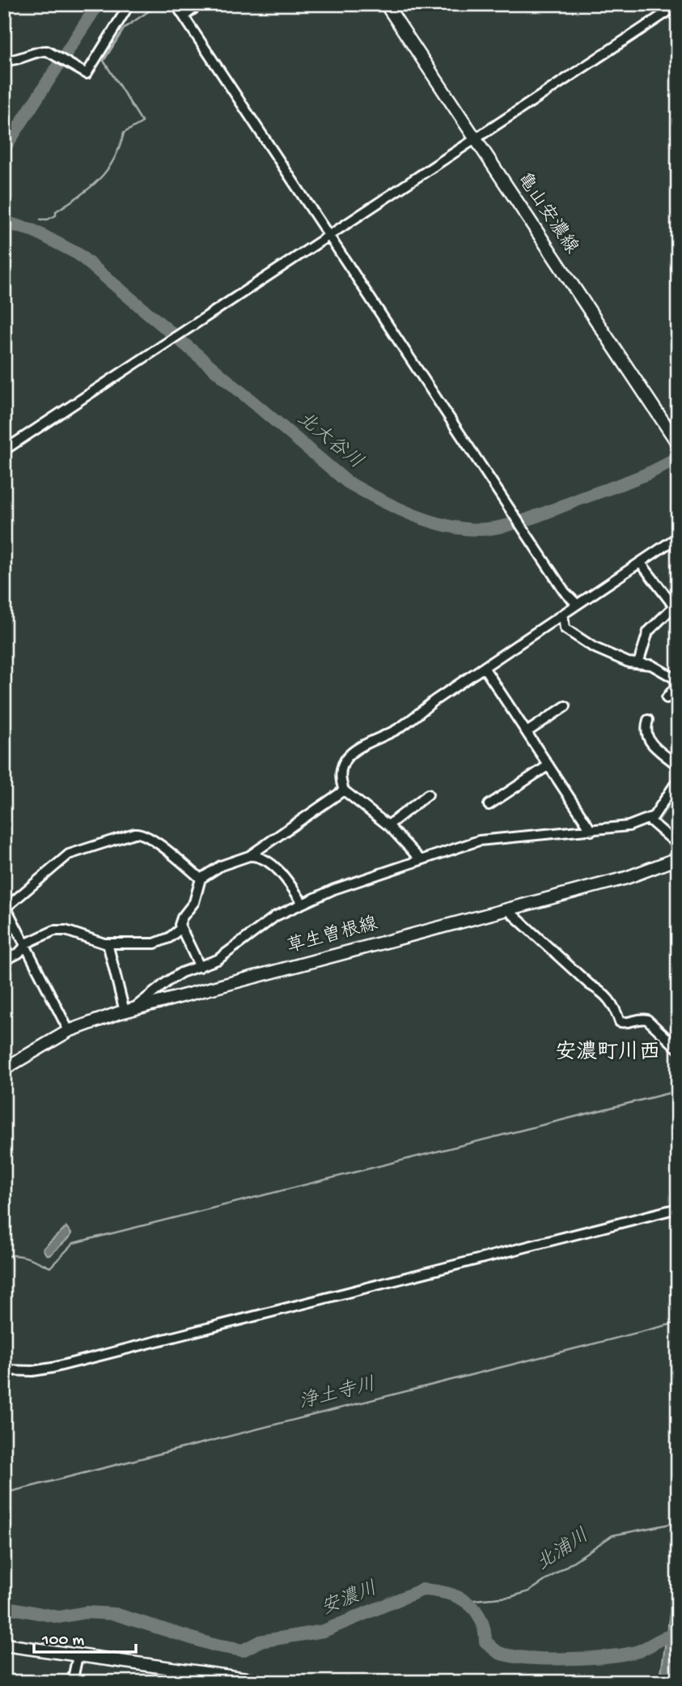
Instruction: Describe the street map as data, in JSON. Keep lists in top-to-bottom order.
{
  "streets": {
    "main road": ["亀山安濃線", "草生曽根線"]
  },
  "districts": ["安濃町川西"],
  "water": [
    "北大谷川",
    "浄土寺川",
    "北浦川",
    "安濃川"
  ],
  "scale_bar": "100 m"
}
